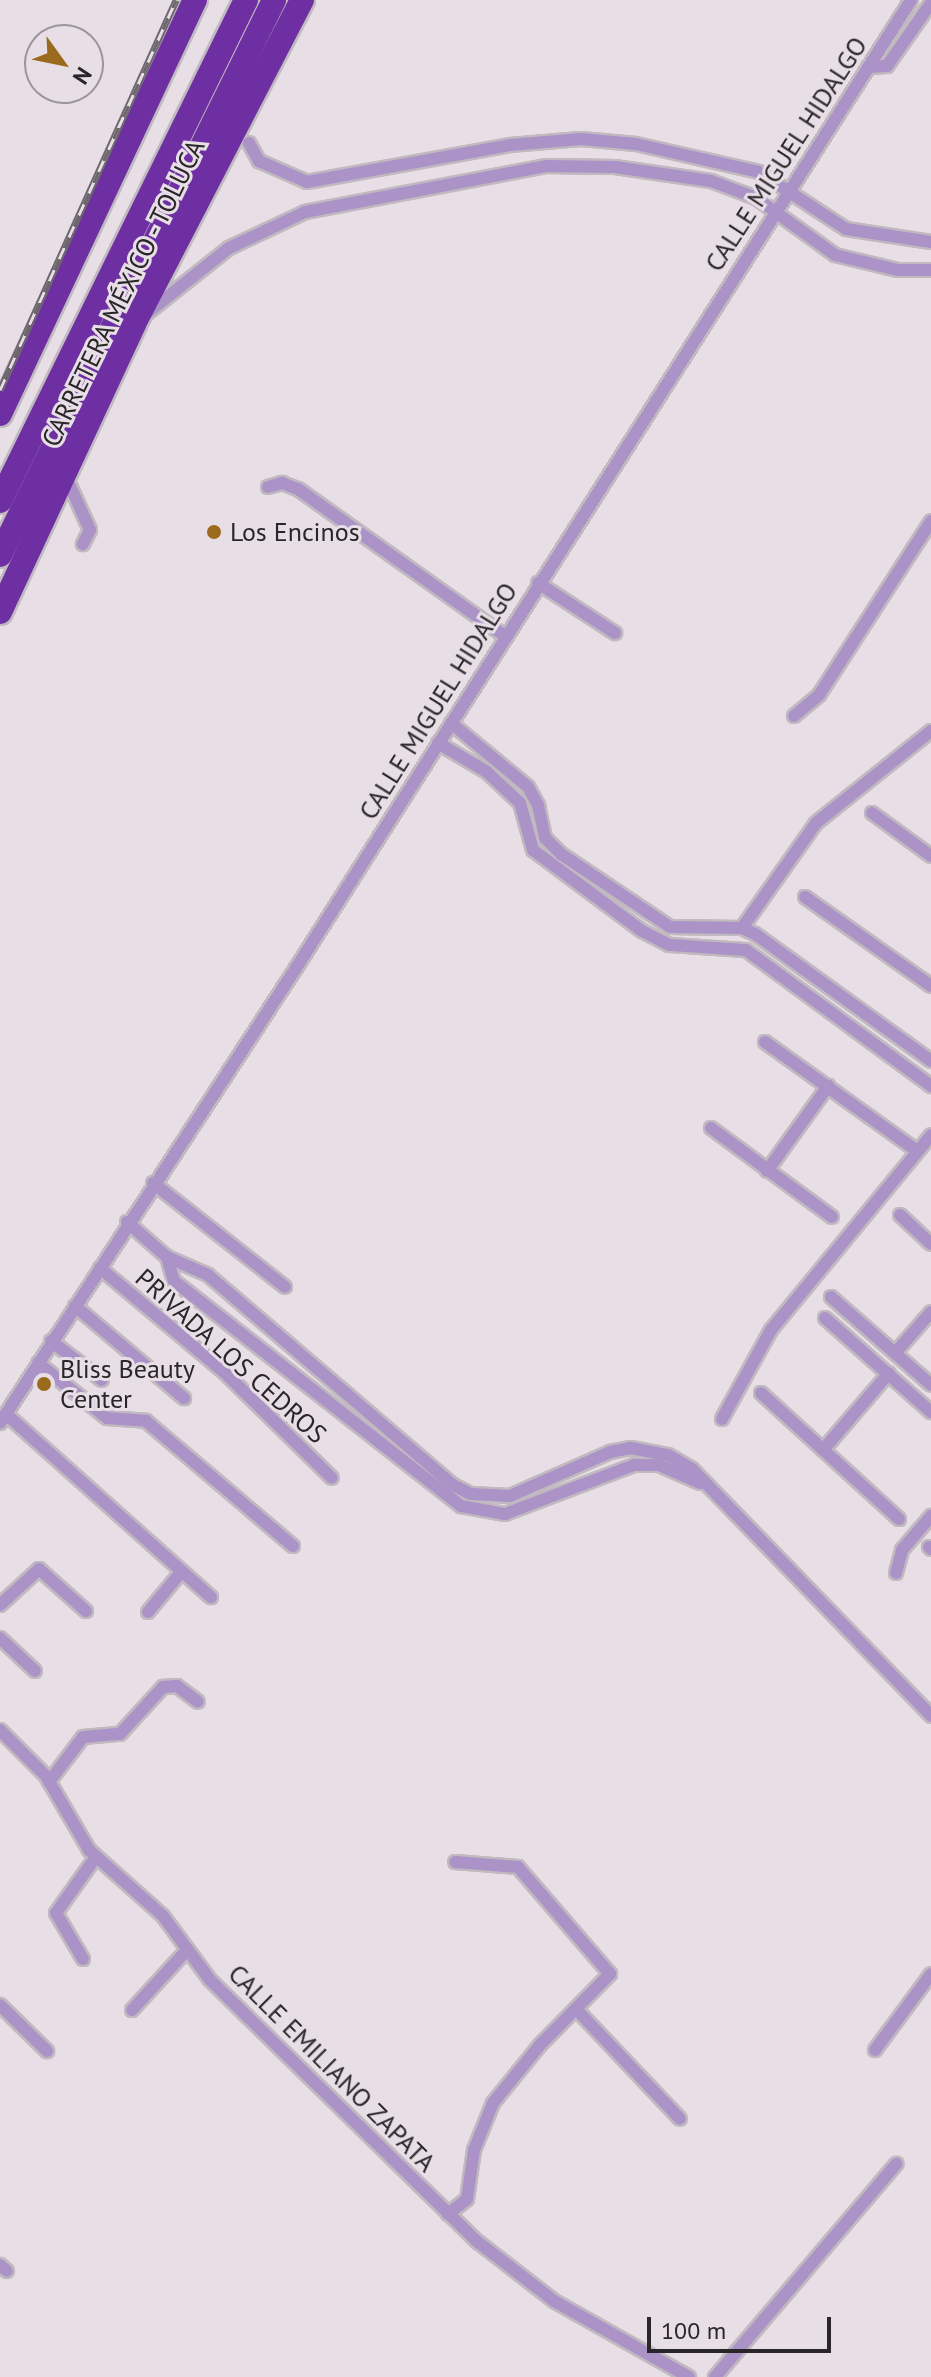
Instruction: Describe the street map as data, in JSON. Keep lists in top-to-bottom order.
{
  "streets": {
    "highway": ["CARRETERA MÉXICO - TOLUCA"],
    "street": ["CALLE MIGUEL HIDALGO", "PRIVADA LOS CEDROS", "CALLE EMILIANO ZAPATA"]
  },
  "crossings": [
    ["CALLE MIGUEL HIDALGO", "PRIVADA LOS CEDROS"]
  ],
  "places": ["Los Encinos", "Bliss Beauty Center"],
  "scale_bar": "100 m",
  "north": "bottom right"
}
